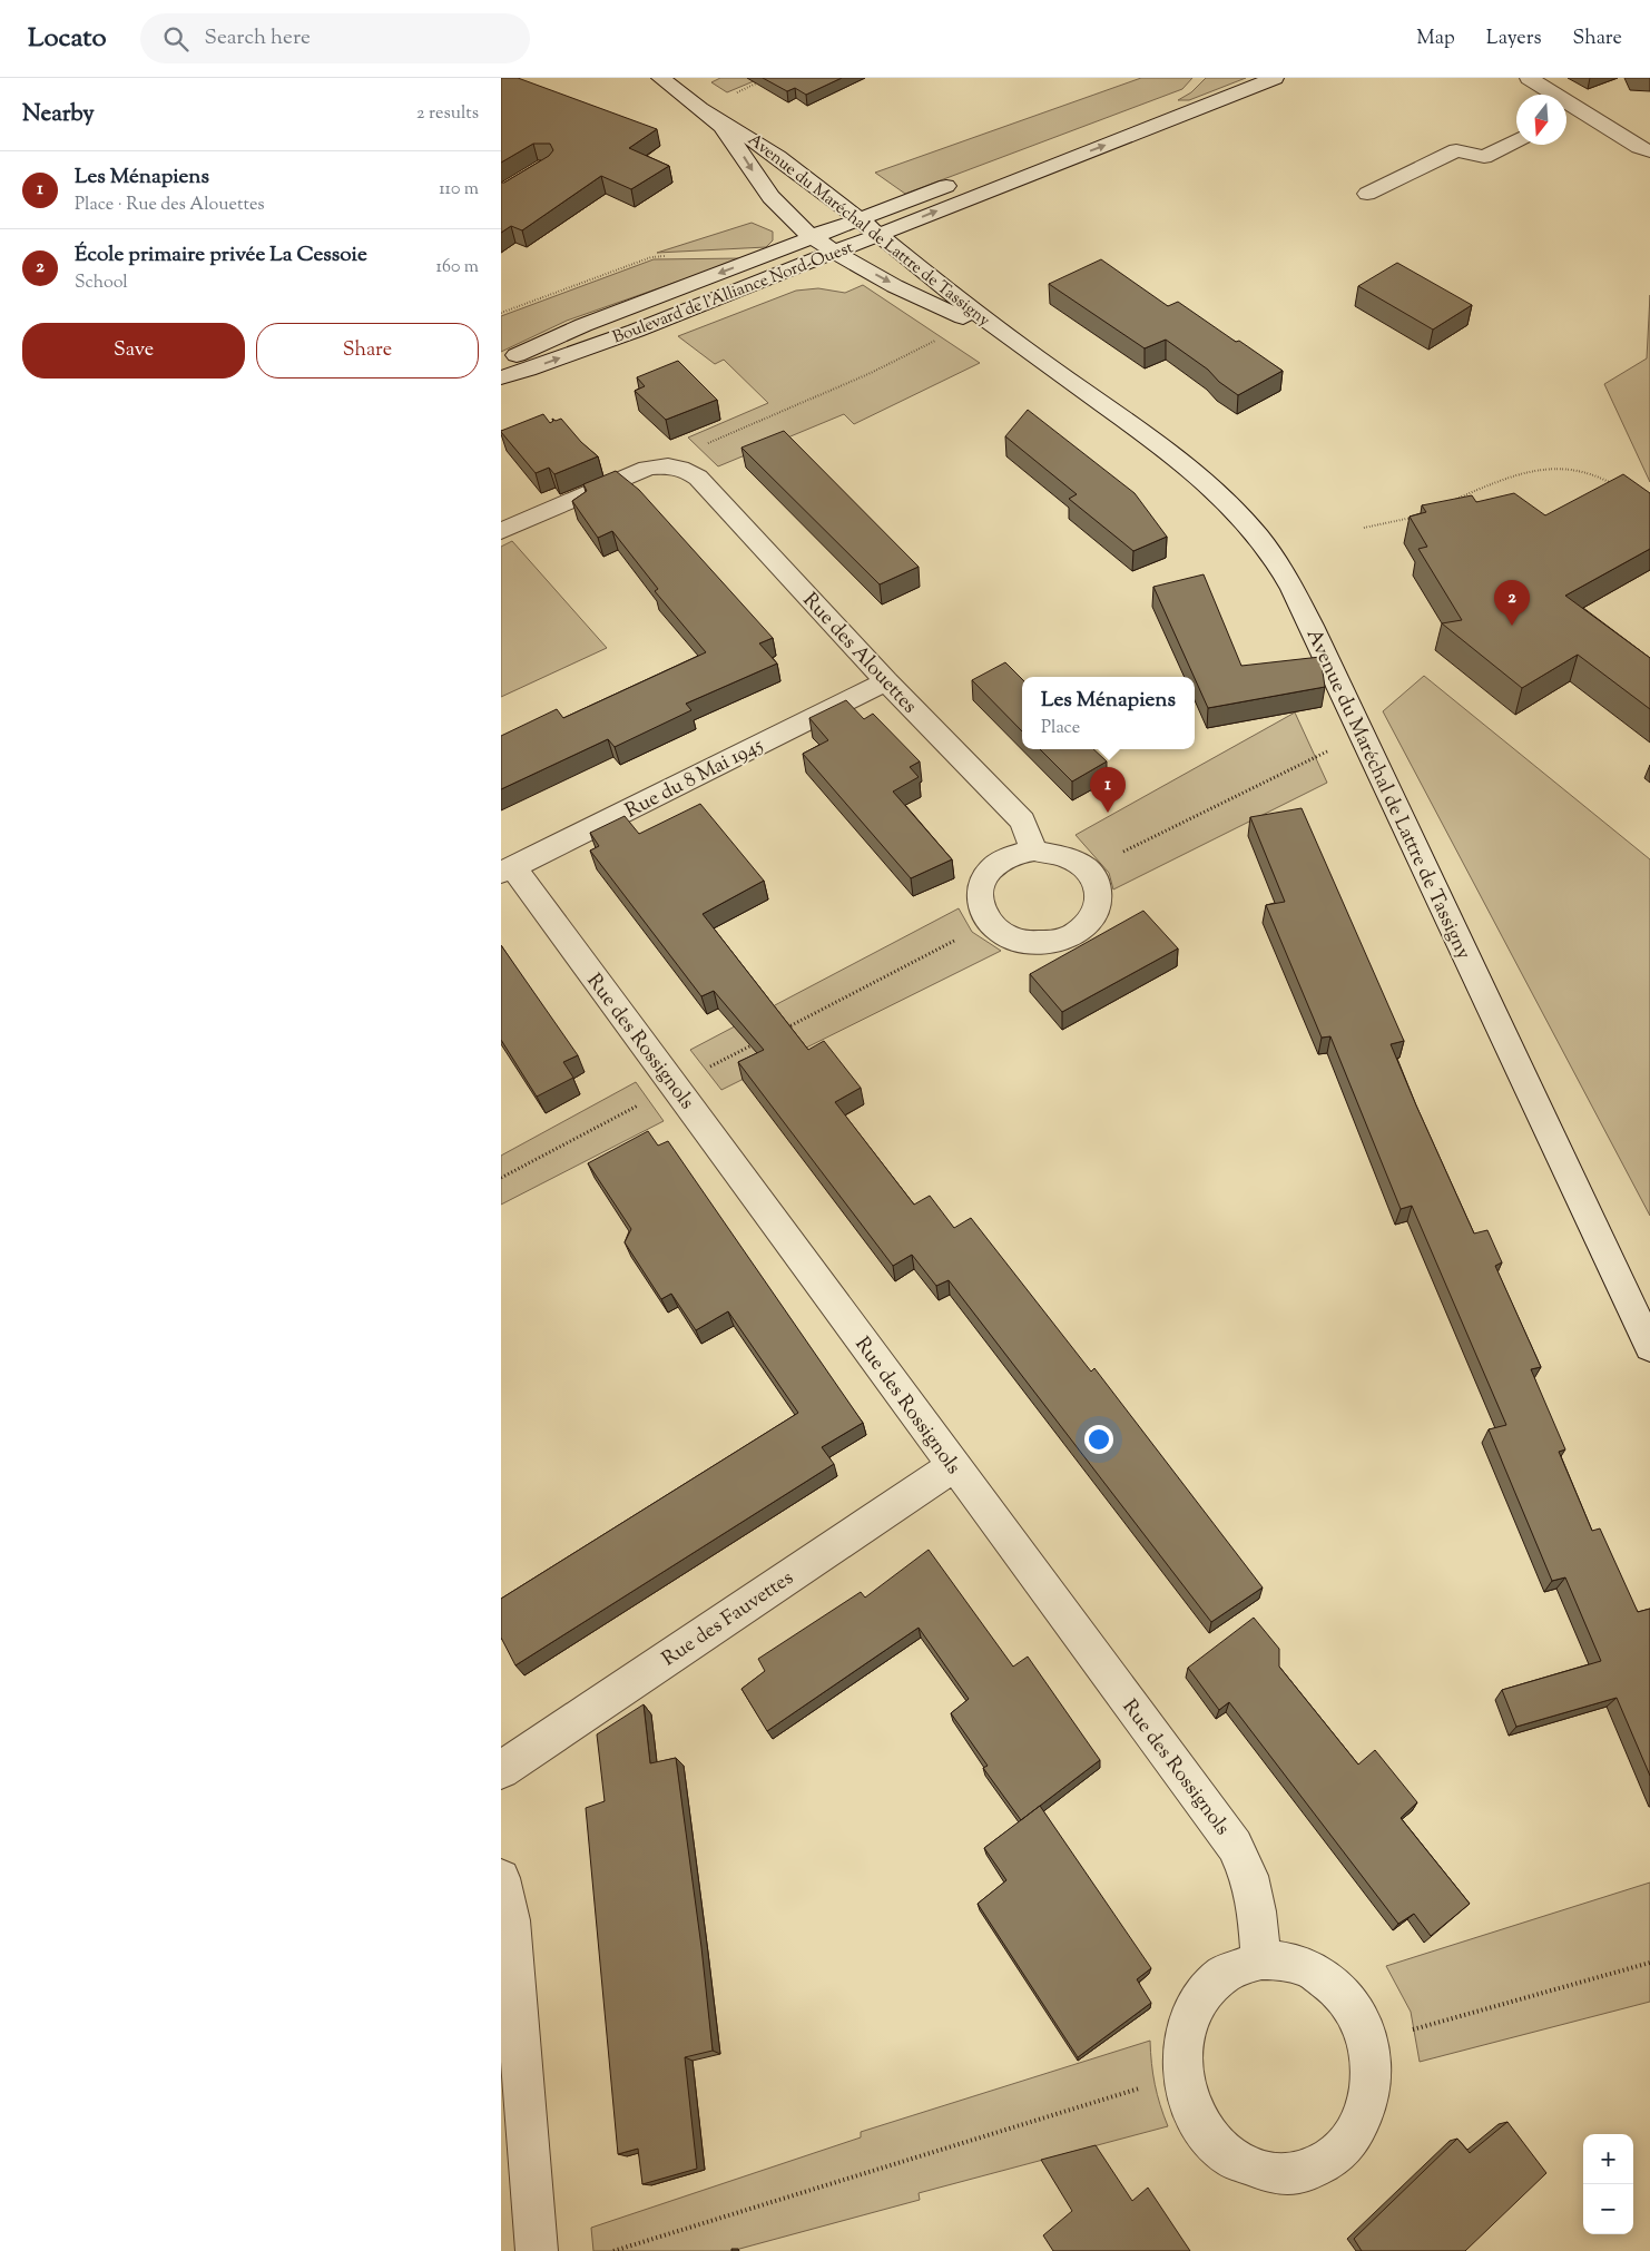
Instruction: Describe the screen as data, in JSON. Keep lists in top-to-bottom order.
{
  "streets": {
    "street": [
      "Avenue du Maréchal de Lattre de Tassigny",
      "Boulevard de l'Alliance Nord-Ouest",
      "Rue des Alouettes",
      "Rue du 8 Mai 1945",
      "Rue des Rossignols",
      "Rue des Fauvettes"
    ]
  },
  "crossings": [
    ["Avenue du Maréchal de Lattre de Tassigny", "Boulevard de l'Alliance Nord-Ouest"],
    ["Rue des Alouettes", "Rue du 8 Mai 1945"],
    ["Rue du 8 Mai 1945", "Rue des Rossignols"],
    ["Rue des Rossignols", "Rue des Fauvettes"]
  ],
  "north": "bottom",
  "page": {
    "header": "Locato",
    "search": "Search here",
    "nav": ["Map", "Layers", "Share"],
    "heading": ["Nearby", "2 results"],
    "list": [
      {
        "mark": "1",
        "name": "Les Ménapiens",
        "note": "Place · Rue des Alouettes",
        "value": "110 m"
      },
      {
        "mark": "2",
        "name": "École primaire privée La Cessoie",
        "note": "School",
        "value": "160 m"
      }
    ],
    "buttons": ["Save", "Share"],
    "pins": ["2", "1"],
    "popup": ["Les Ménapiens", "Place"],
    "map_buttons": ["+", "−"]
  }
}
